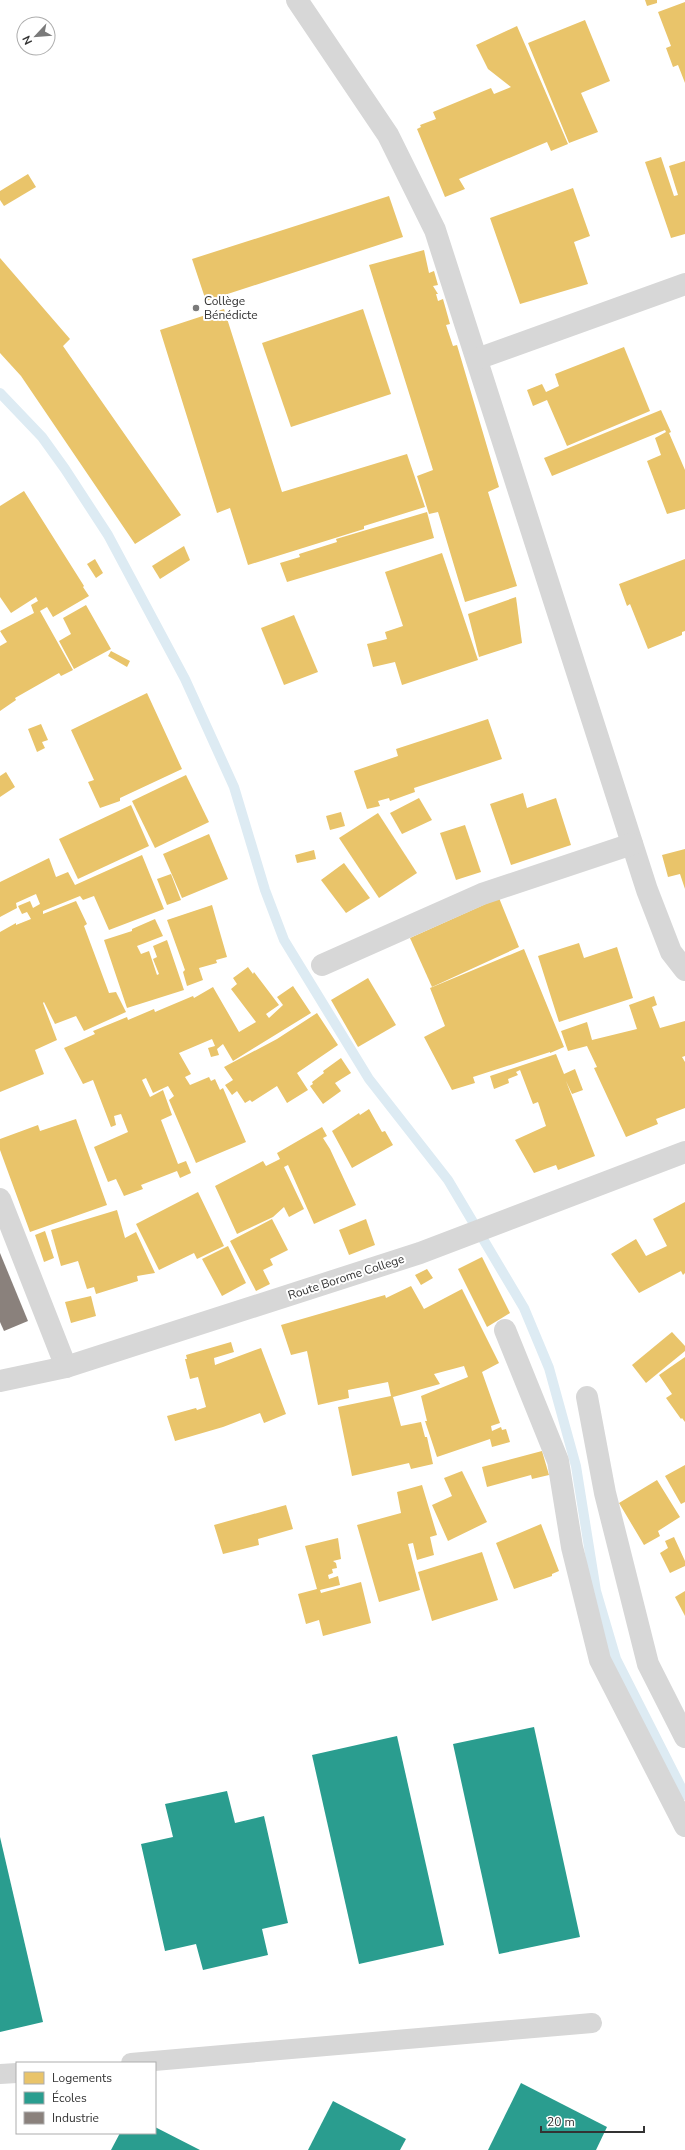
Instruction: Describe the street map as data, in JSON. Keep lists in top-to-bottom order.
{
  "streets": {
    "street": ["Route Borome College"]
  },
  "places": ["Collège Bénédicte"],
  "legend": ["Logements", "Écoles", "Industrie"],
  "scale_bar": "20 m",
  "north": "bottom left"
}
